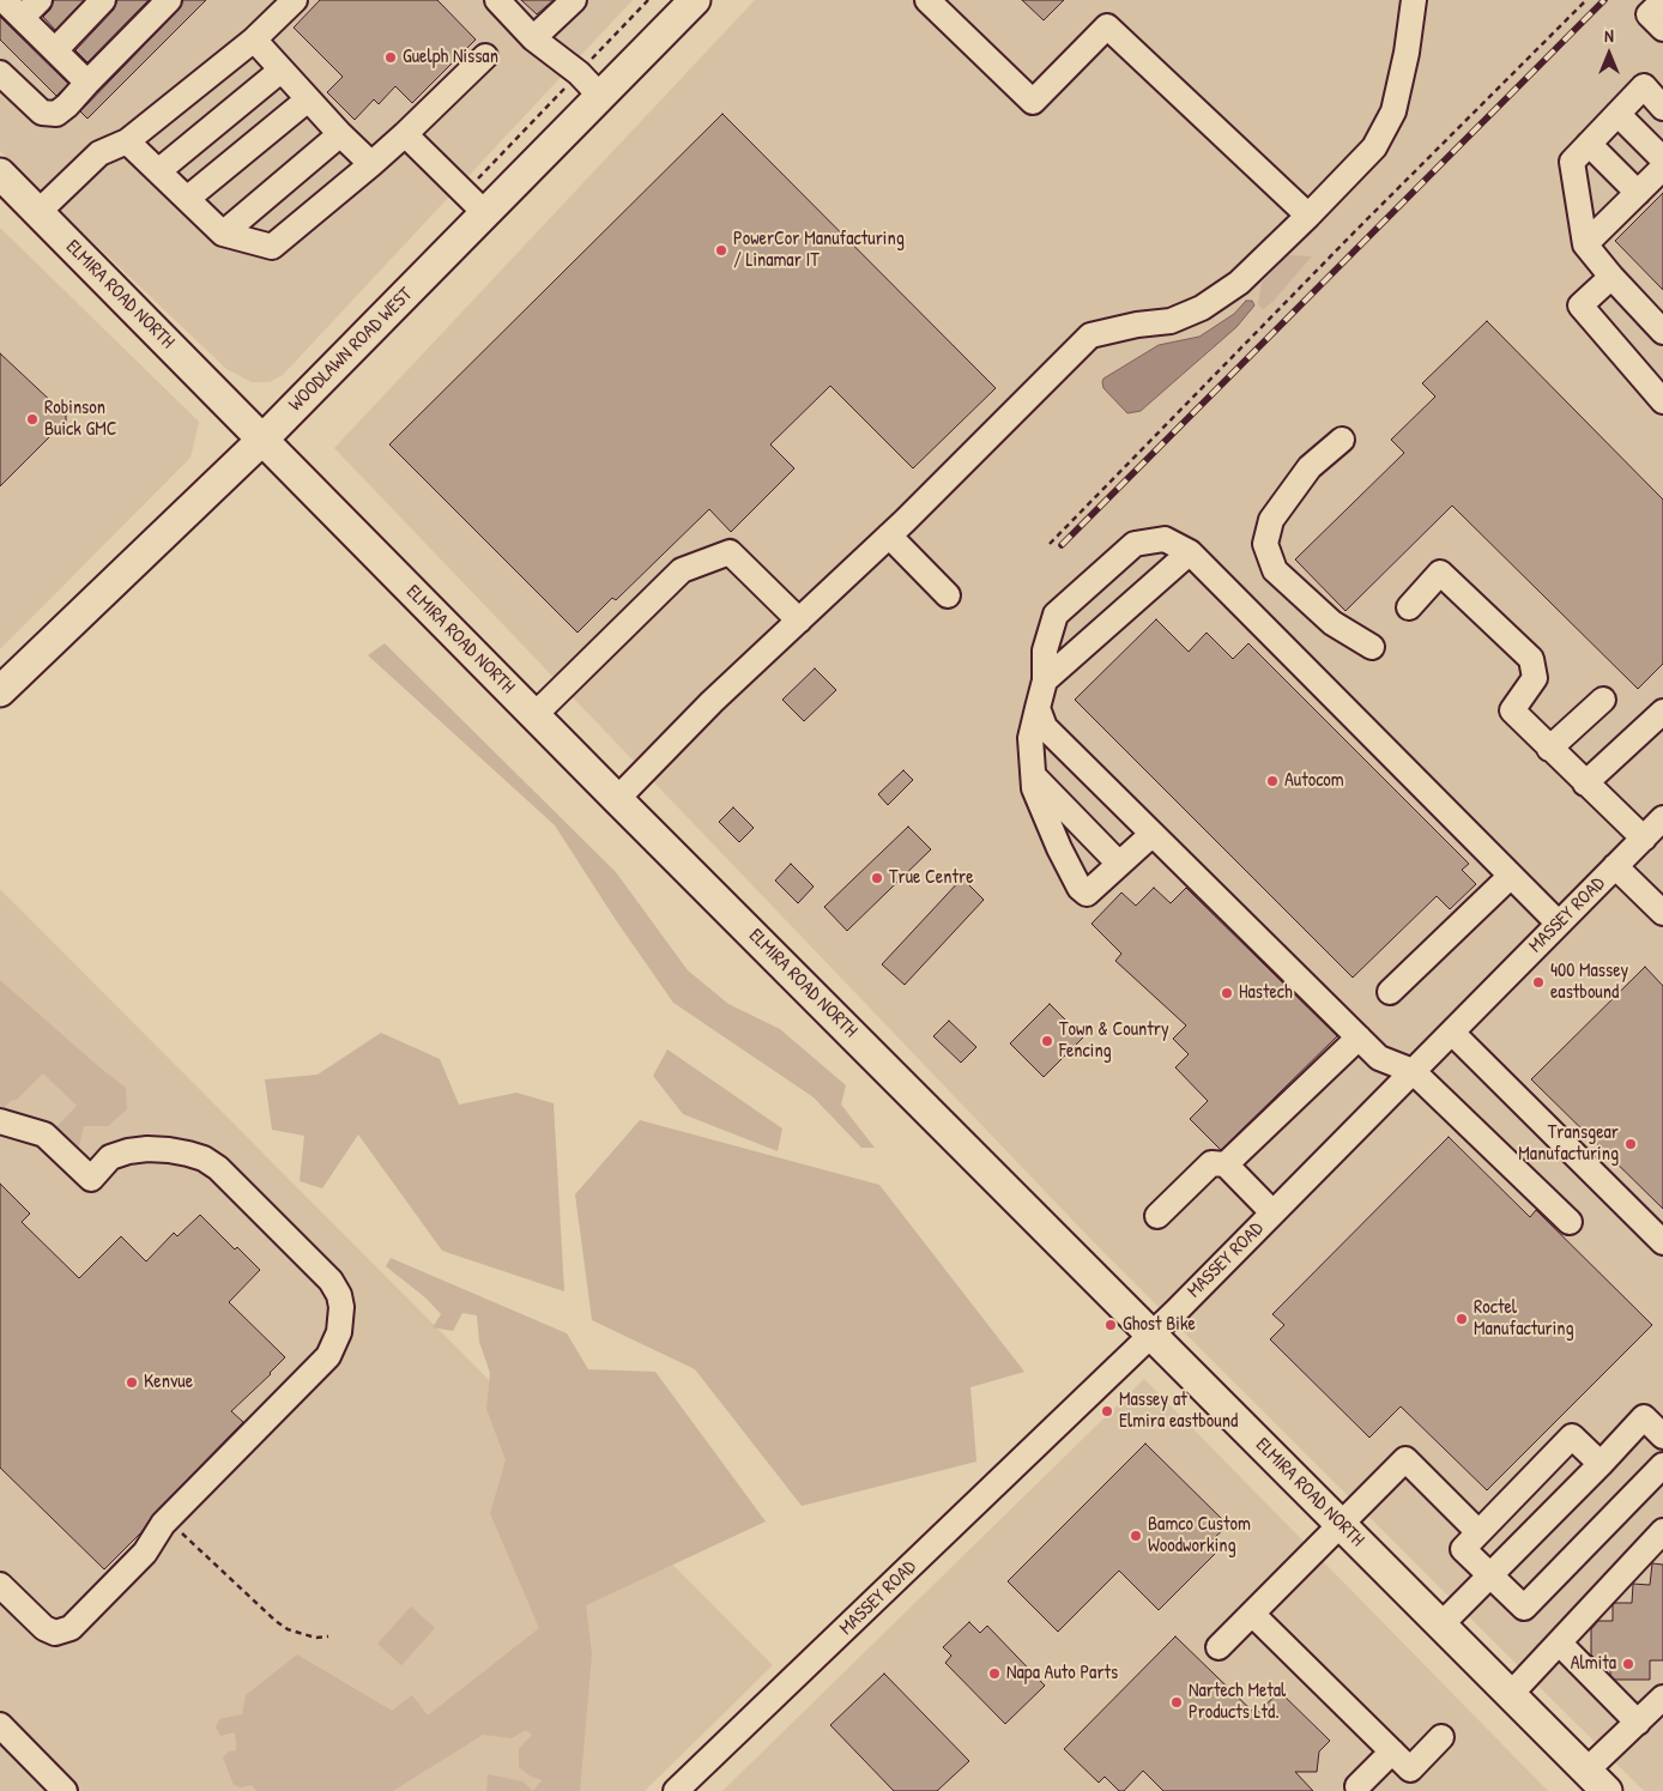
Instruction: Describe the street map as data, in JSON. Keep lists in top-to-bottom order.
{
  "streets": {
    "main road": ["ELMIRA ROAD NORTH", "WOODLAWN ROAD WEST"],
    "street": ["MASSEY ROAD"]
  },
  "crossings": [
    ["ELMIRA ROAD NORTH", "WOODLAWN ROAD WEST"],
    ["ELMIRA ROAD NORTH", "MASSEY ROAD"]
  ],
  "places": [
    "Guelph Nissan",
    "PowerCor Manufacturing / Linamar IT",
    "Robinson Buick GMC",
    "Autocom",
    "True Centre",
    "400 Massey eastbound",
    "Hastech",
    "Town & Country Fencing",
    "Transgear Manufacturing",
    "Roctel Manufacturing",
    "Ghost Bike",
    "Kenvue",
    "Massey at Elmira eastbound",
    "Bamco Custom Woodworking",
    "Almita",
    "Napa Auto Parts",
    "Nartech Metal Products Ltd."
  ],
  "north": "top"
}
